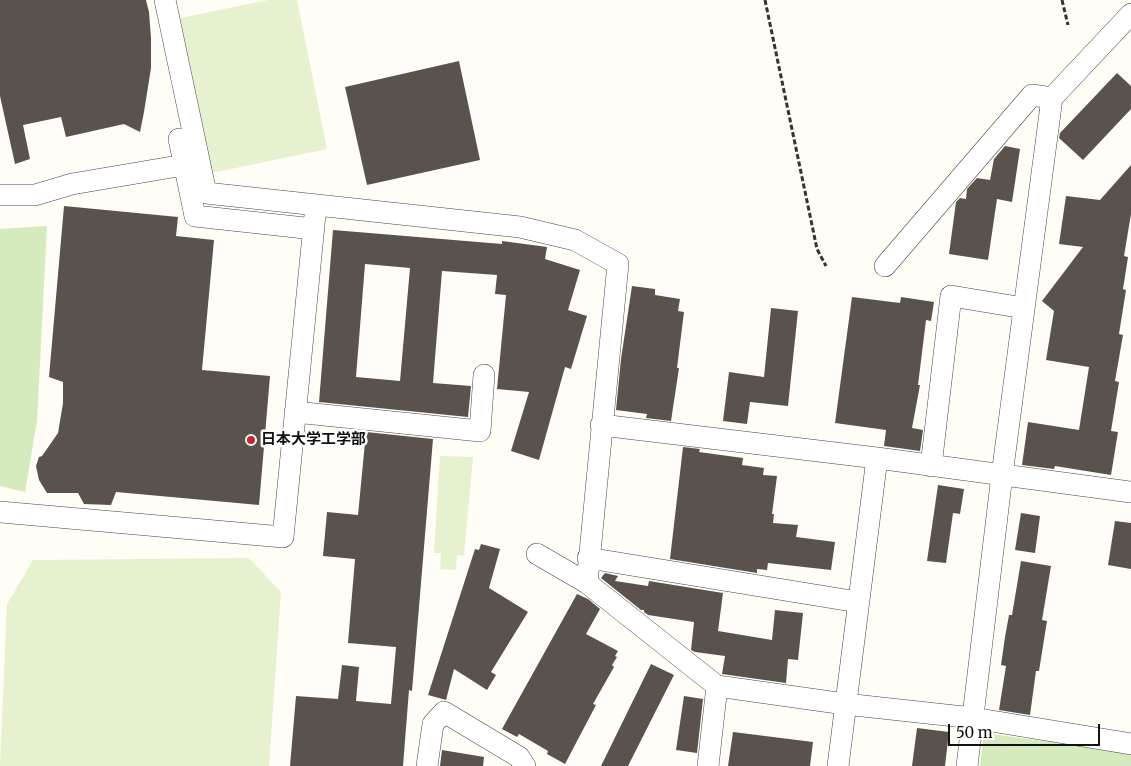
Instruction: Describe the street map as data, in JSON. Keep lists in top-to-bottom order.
{
  "places": ["日本大学工学部"],
  "scale_bar": "50 m"
}
